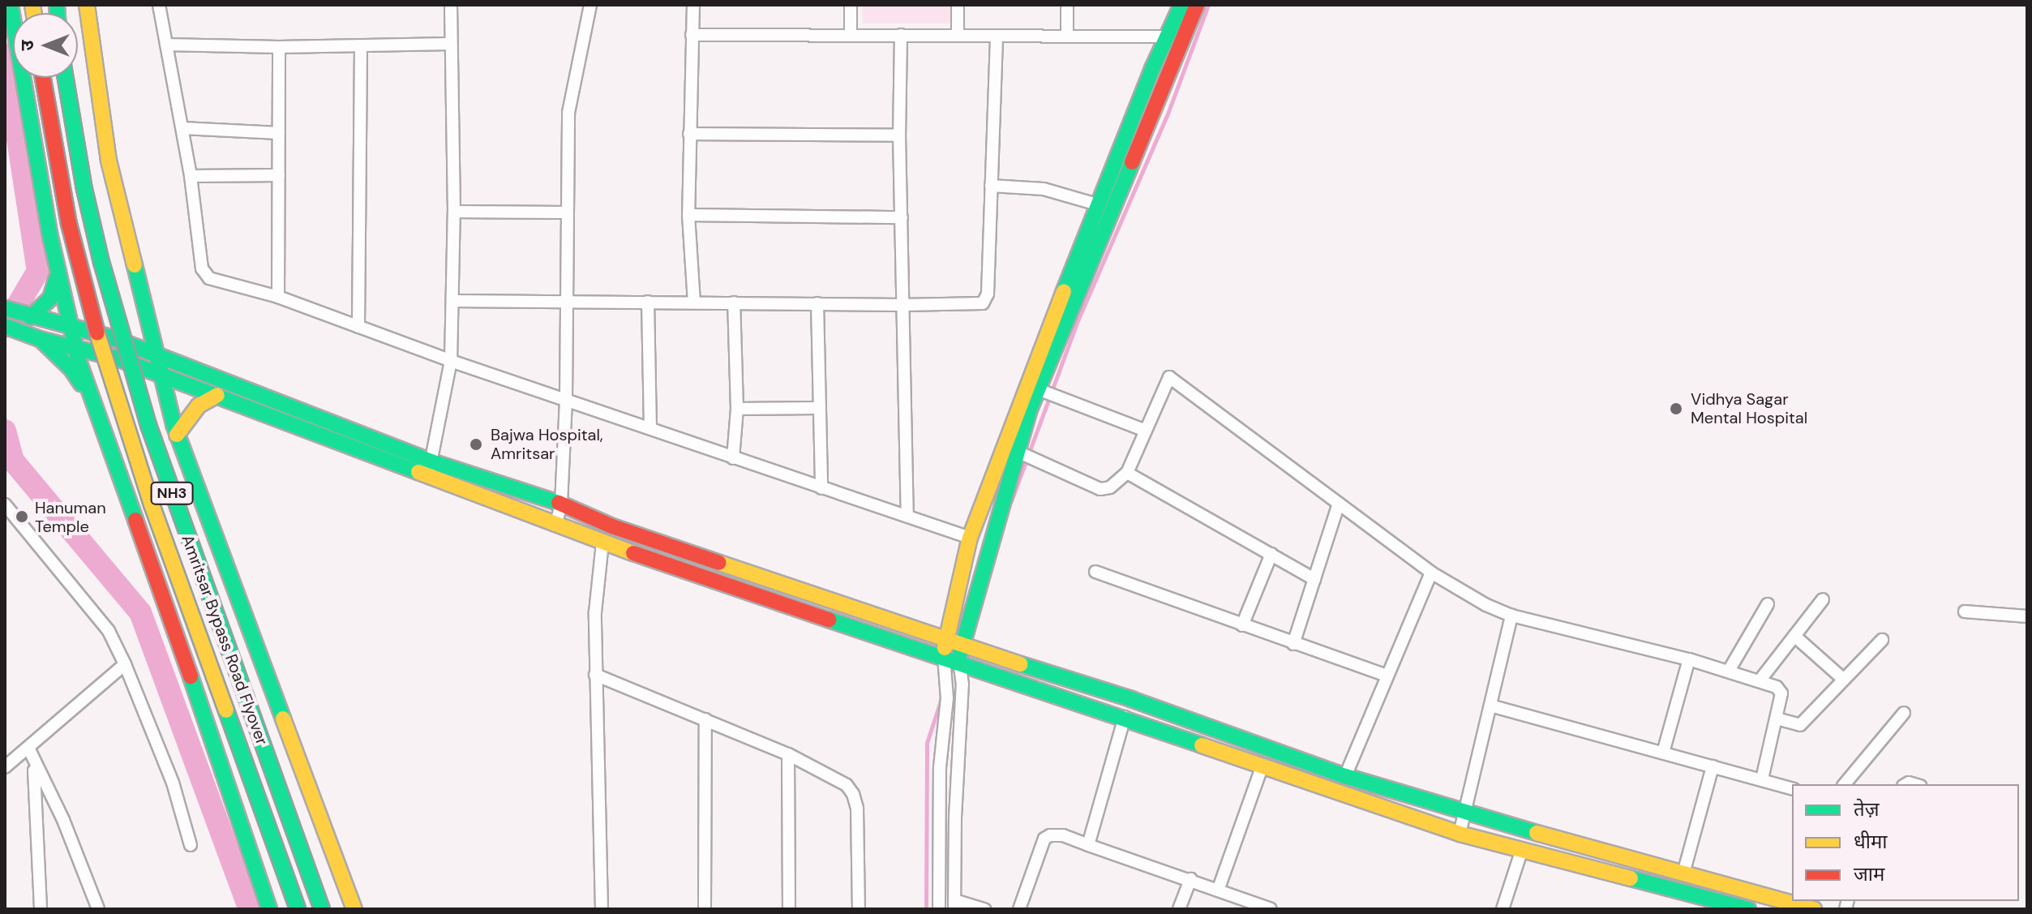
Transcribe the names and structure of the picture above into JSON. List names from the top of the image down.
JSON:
{
  "streets": {
    "main road": ["NH3", "Amritsar Bypass Road Flyover"]
  },
  "places": ["Vidhya Sagar Mental Hospital", "Bajwa Hospital, Amritsar", "Hanuman Temple"],
  "legend": ["तेज़", "धीमा", "जाम"],
  "north": "left"
}
